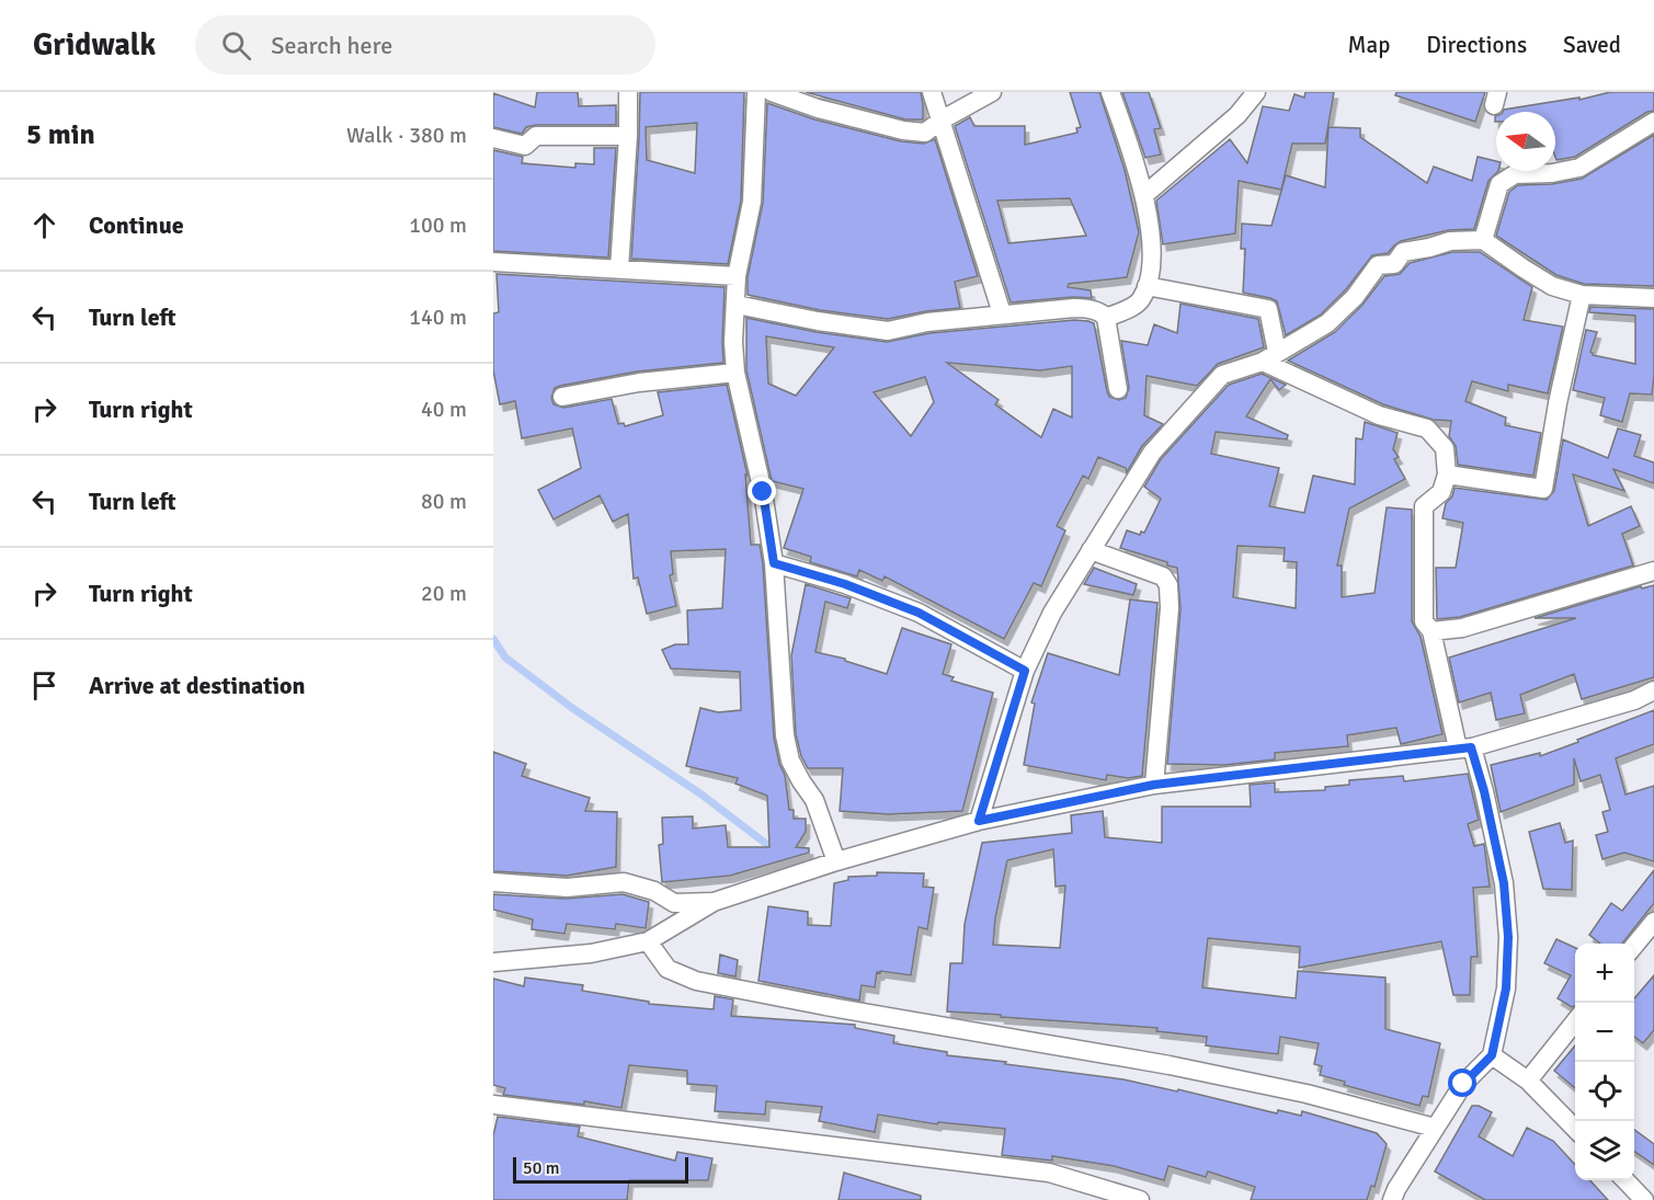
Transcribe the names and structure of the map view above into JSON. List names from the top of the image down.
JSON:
{
  "scale_bar": "50 m",
  "north": "left",
  "page": {
    "header": "Gridwalk",
    "search": "Search here",
    "nav": ["Map", "Directions", "Saved"],
    "heading": ["5 min", "Walk · 380 m"],
    "list": [
      ["Continue", "100 m"],
      ["Turn left", "140 m"],
      ["Turn right", "40 m"],
      ["Turn left", "80 m"],
      ["Turn right", "20 m"],
      "Arrive at destination"
    ],
    "map_buttons": ["+", "−"],
    "scale": "50 m"
  }
}
